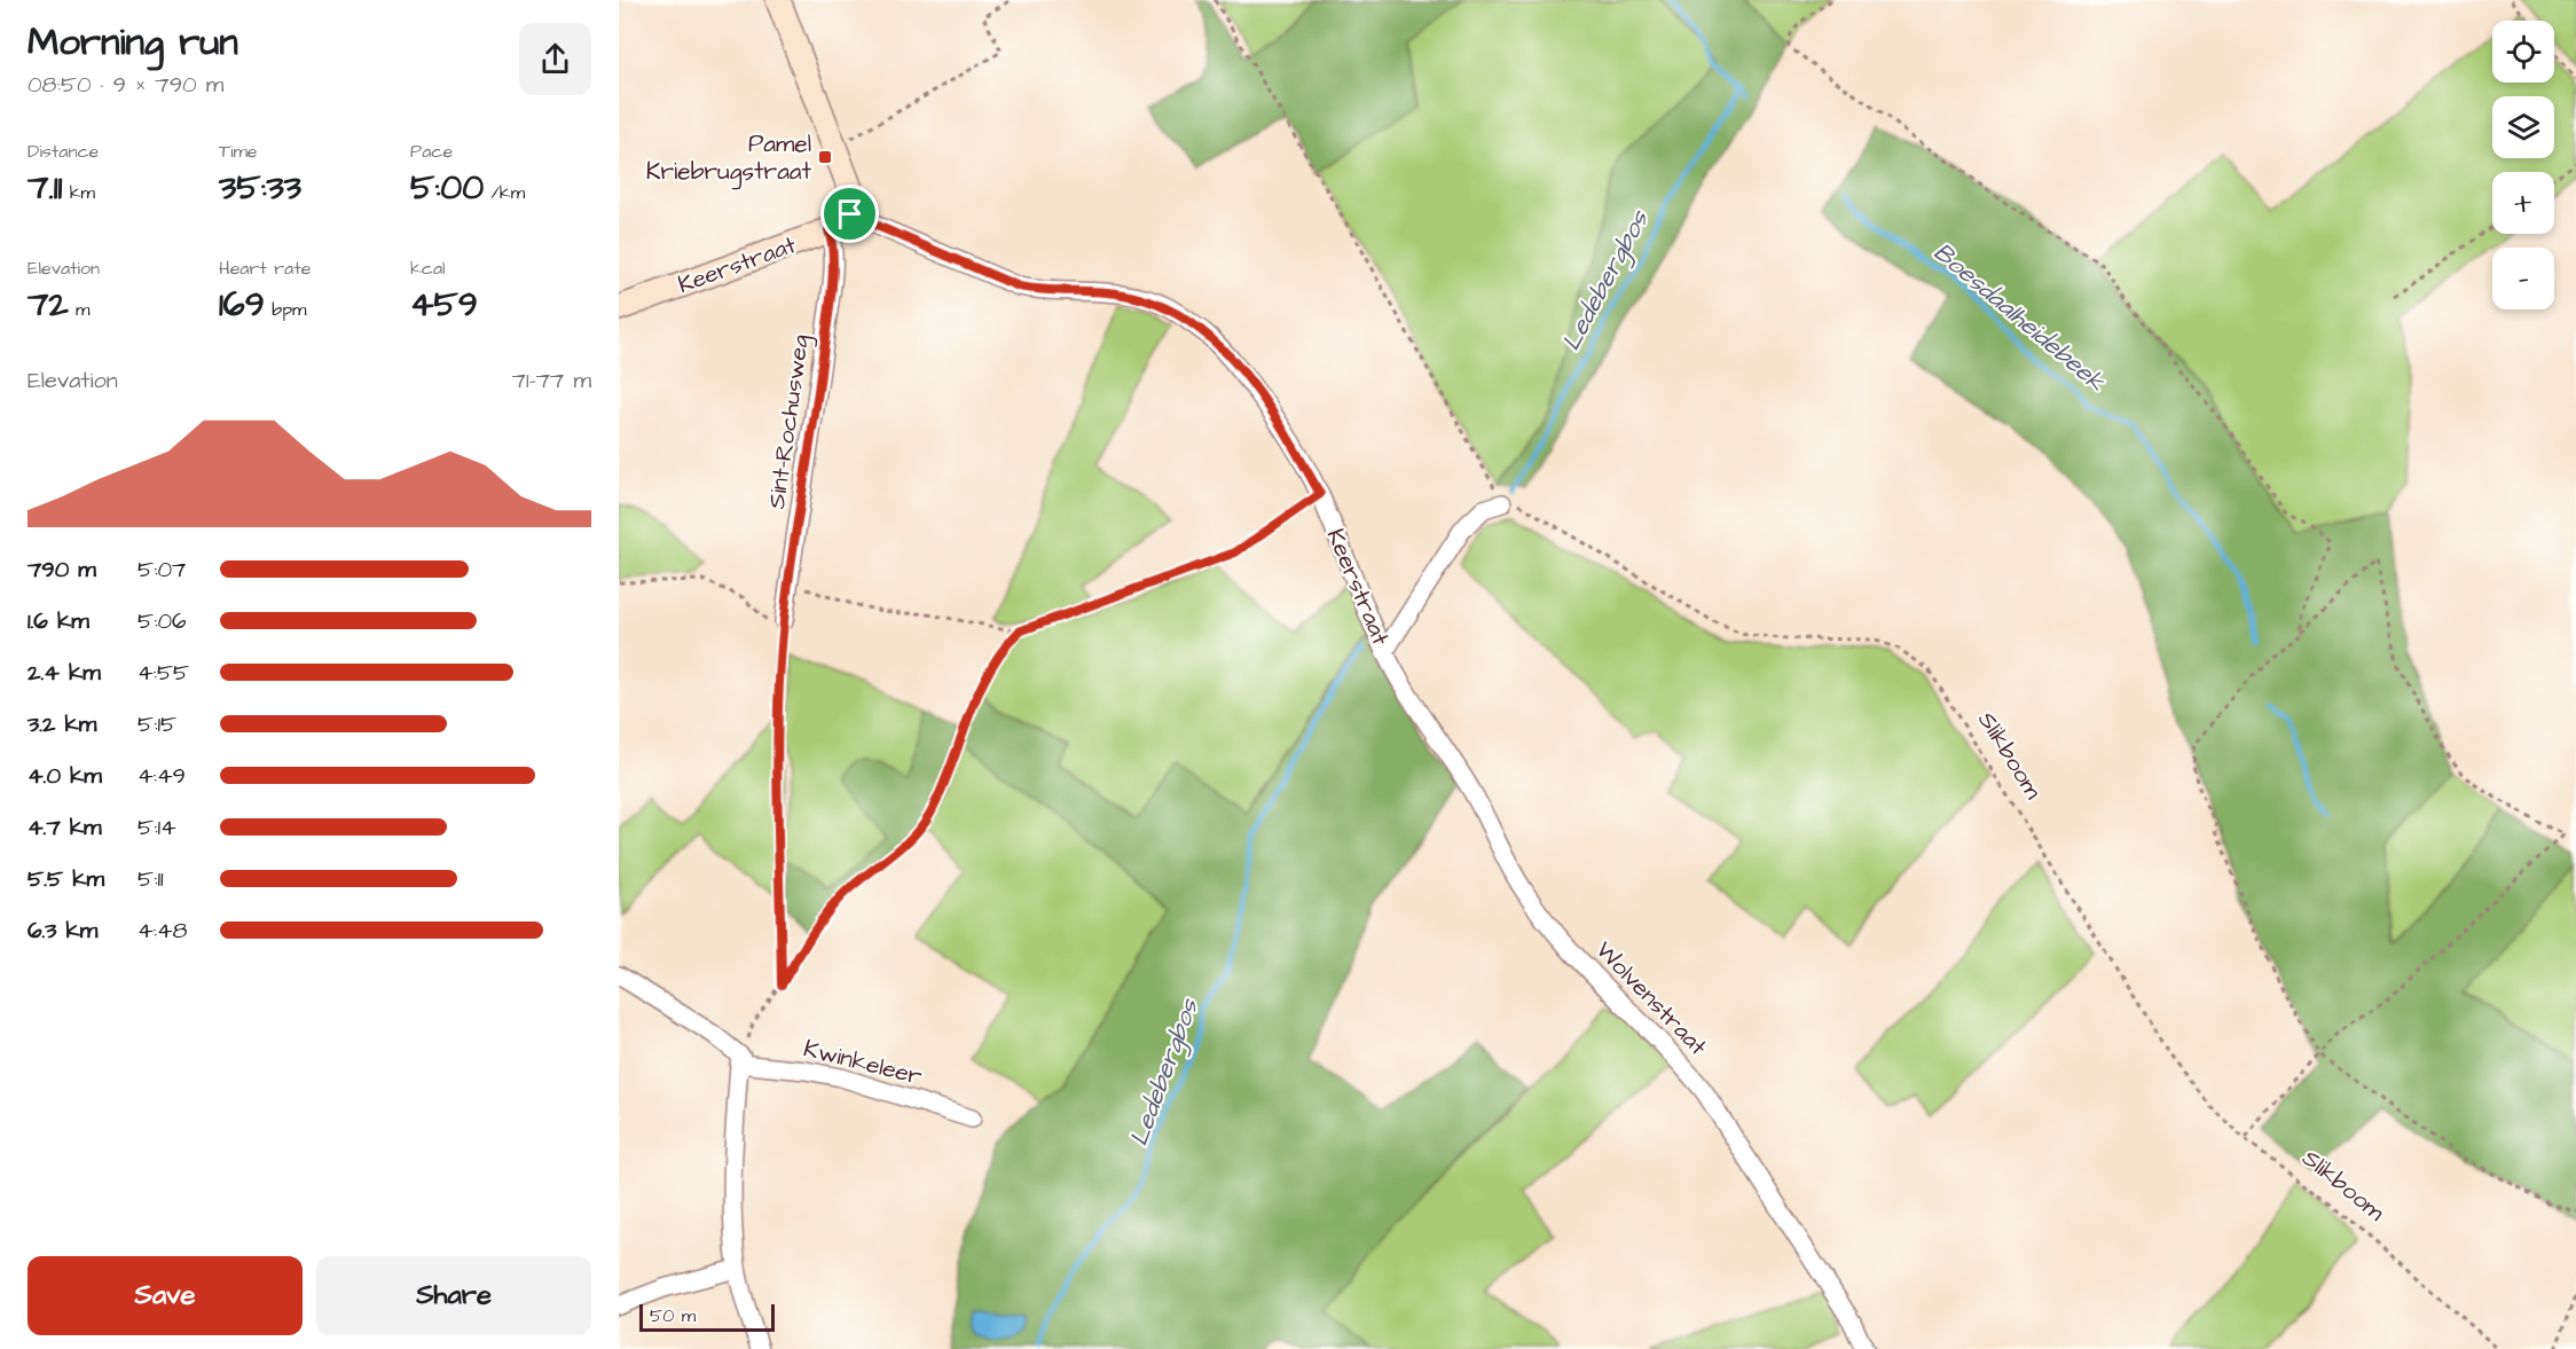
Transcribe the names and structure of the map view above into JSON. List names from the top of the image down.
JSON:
{
  "streets": {
    "main road": ["Keerstraat"],
    "street": ["Sint-Rochusweg", "Wolvenstraat", "Kwinkeleer"],
    "path": ["Slikboom"]
  },
  "crossings": [
    ["Keerstraat", "Sint-Rochusweg"],
    ["Keerstraat", "Wolvenstraat"]
  ],
  "water": ["Ledebergbos", "Boesdaalheidebeek"],
  "places": {
    "transit": ["Pamel Kriebrugstraat"]
  },
  "scale_bar": "50 m",
  "page": {
    "heading": ["Morning run", "08:50 · 9 × 790 m"],
    "map_buttons": ["+", "−"],
    "stats": [
      ["Distance", "7.11 km"],
      ["Time", "35:33"],
      ["Pace", "5:00 /km"],
      ["Elevation", "72 m"],
      ["Heart rate", "169 bpm"],
      ["kcal", "459"]
    ],
    "chart": ["Elevation", "71–77 m"],
    "list": [
      {
        "name": "790 m",
        "note": "5:07"
      },
      {
        "name": "1.6 km",
        "note": "5:06"
      },
      {
        "name": "2.4 km",
        "note": "4:55"
      },
      {
        "name": "3.2 km",
        "note": "5:15"
      },
      {
        "name": "4.0 km",
        "note": "4:49"
      },
      {
        "name": "4.7 km",
        "note": "5:14"
      },
      {
        "name": "5.5 km",
        "note": "5:11"
      },
      {
        "name": "6.3 km",
        "note": "4:48"
      }
    ],
    "buttons": ["Save", "Share"],
    "scale": "50 m"
  }
}
